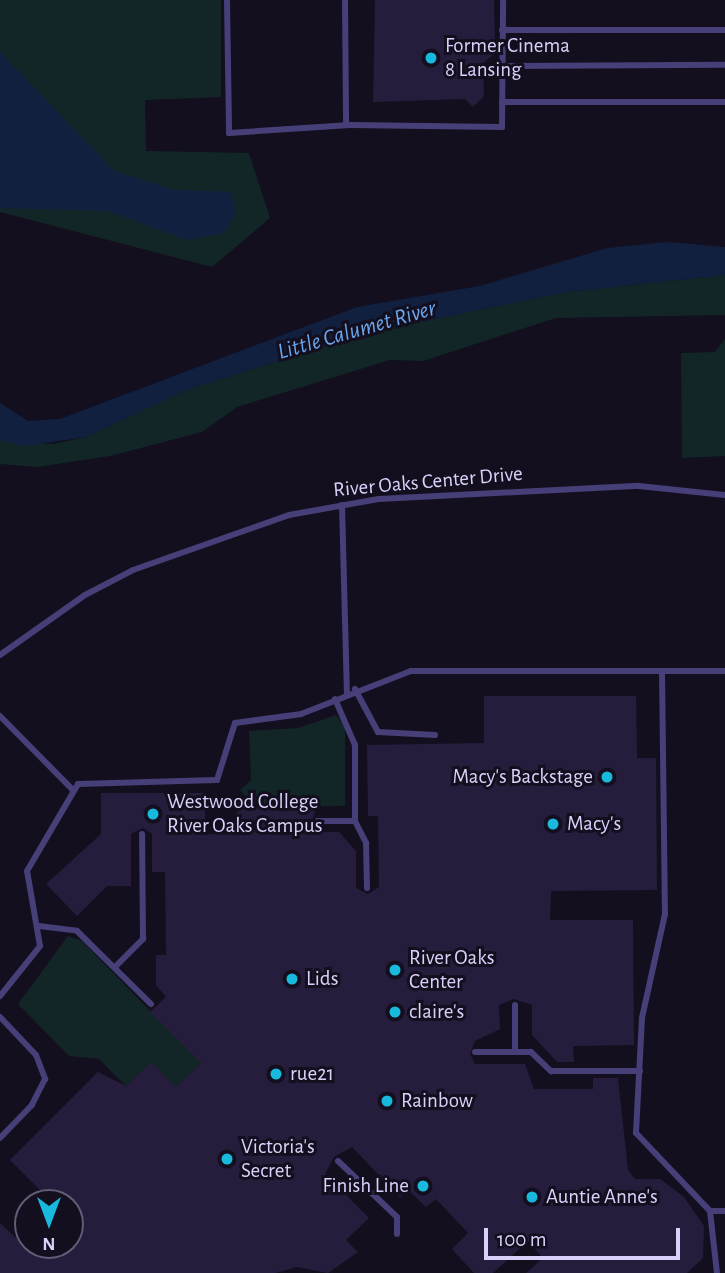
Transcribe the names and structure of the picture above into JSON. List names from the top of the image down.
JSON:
{
  "streets": {
    "lane": ["River Oaks Center Drive"]
  },
  "water": ["Little Calumet River"],
  "places": [
    "Former Cinema 8 Lansing",
    "Macy's Backstage",
    "Westwood College River Oaks Campus",
    "Macy's",
    "River Oaks Center",
    "Lids",
    "claire's",
    "rue21",
    "Rainbow",
    "Victoria's Secret",
    "Finish Line",
    "Auntie Anne's"
  ],
  "scale_bar": "100 m",
  "north": "bottom"
}
